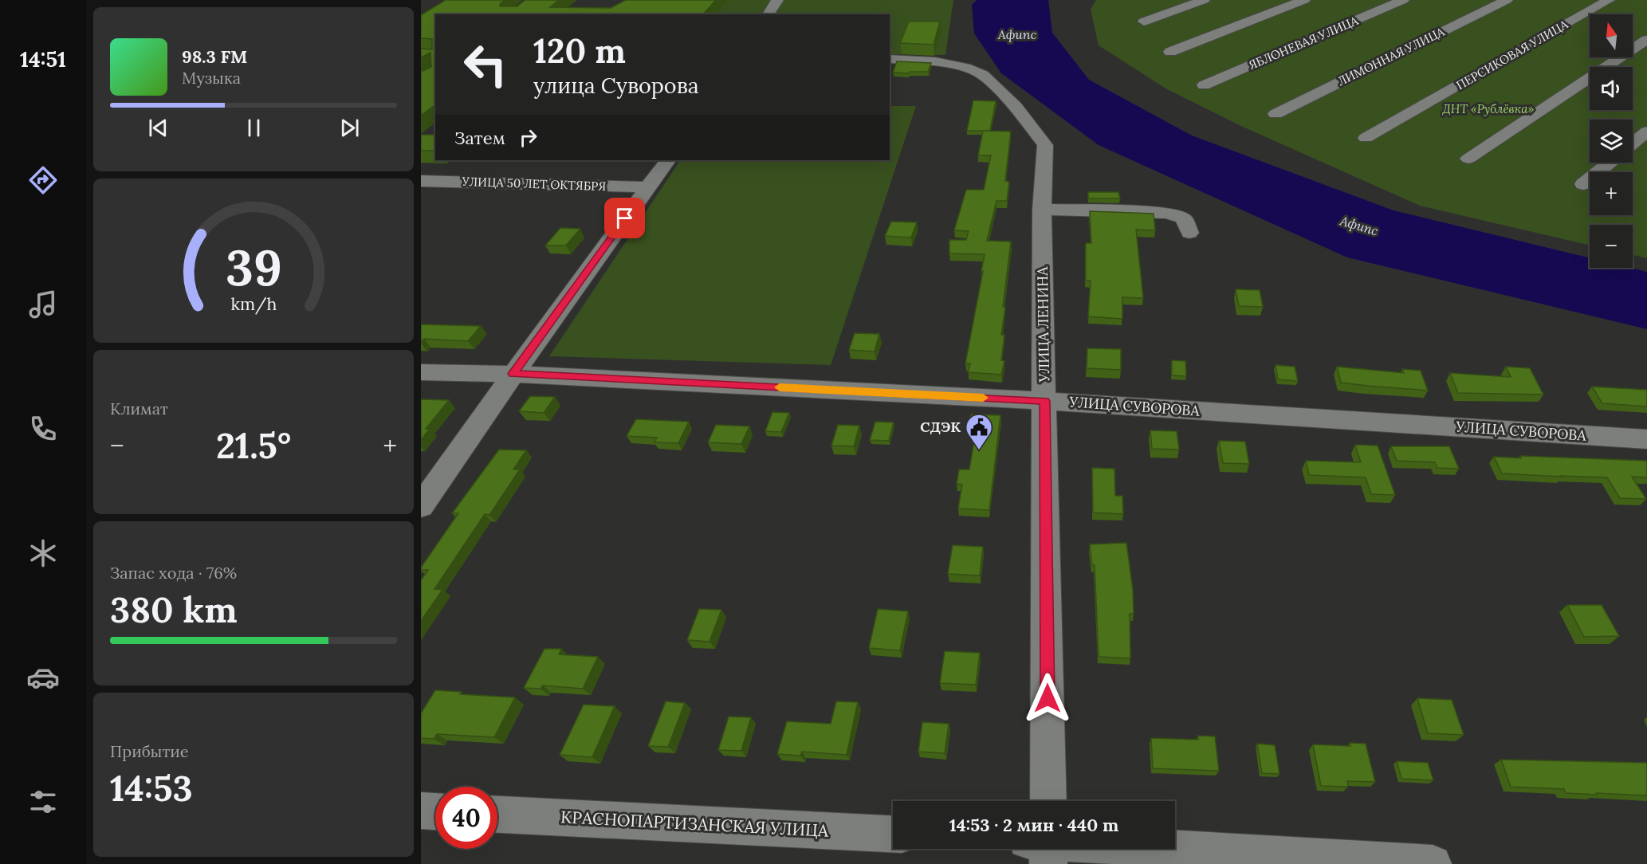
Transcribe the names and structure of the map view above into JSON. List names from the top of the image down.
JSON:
{
  "streets": {
    "street": [
      "ЯБЛОНЕВАЯ УЛИЦА",
      "ПЕРСИКОВАЯ УЛИЦА",
      "ЛИМОННАЯ УЛИЦА",
      "УЛИЦА 50 ЛЕТ ОКТЯБРЯ",
      "УЛИЦА ЛЕНИНА",
      "УЛИЦА СУВОРОВА",
      "КРАСНОПАРТИЗАНСКАЯ УЛИЦА"
    ]
  },
  "crossings": [
    ["УЛИЦА ЛЕНИНА", "УЛИЦА СУВОРОВА"]
  ],
  "water": ["Афипс"],
  "parks": ["ДНТ «Рублёвка»"],
  "places": {
    "public building": ["СДЭК"]
  },
  "north": "top",
  "page": {
    "tabs": "14:51",
    "map_buttons": ["+", "−"],
    "turn": ["120 m", "улица Суворова"],
    "song": ["98.3 FM", "Музыка"],
    "then": "Затем",
    "tile": [
      "Климат",
      ["Запас хода · 76%", "380 km"],
      ["Прибытие", "14:53"]
    ],
    "heat": ["−", "21.5°", "+"],
    "limit": "40",
    "trip": "14:53 · 2 мин · 440 m",
    "gauge": ["39", "km/h"]
  }
}
